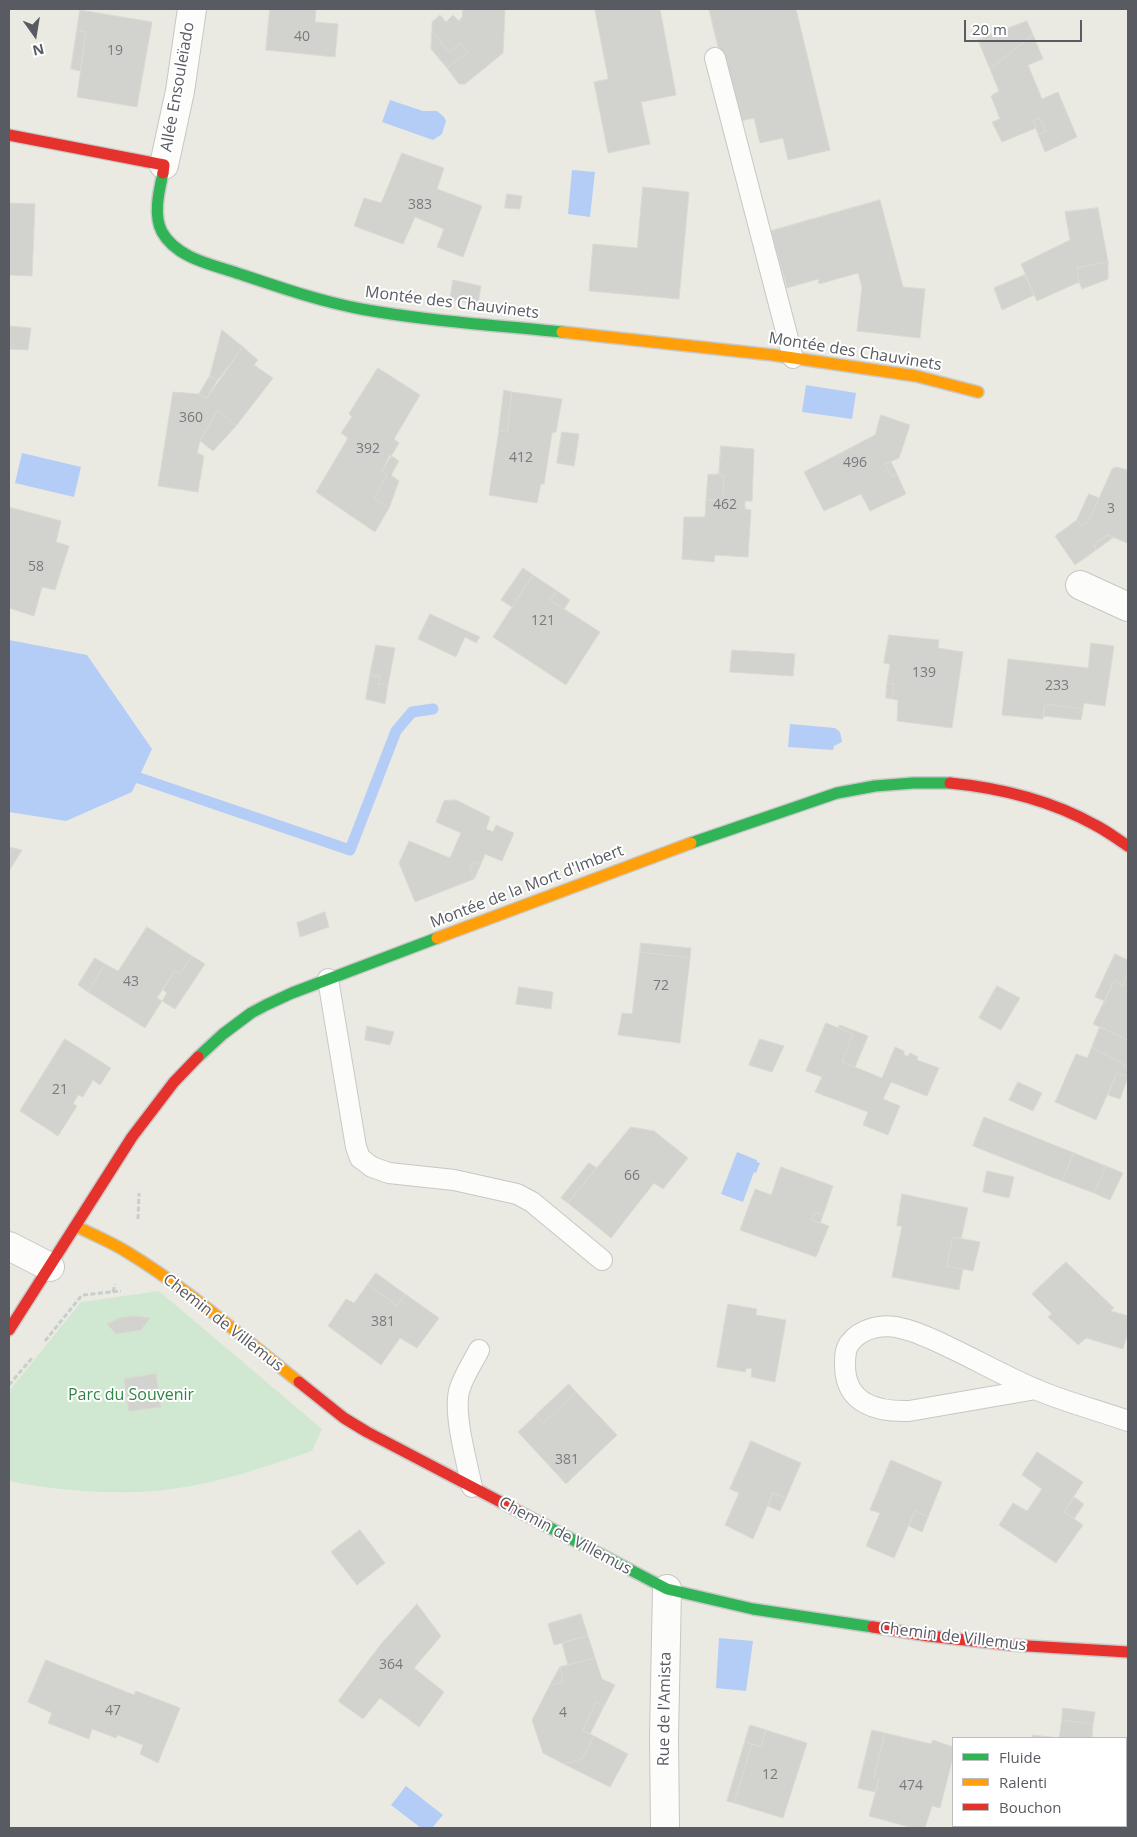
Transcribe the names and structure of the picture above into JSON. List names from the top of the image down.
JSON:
{
  "streets": {
    "street": [
      "Allée Ensouleïado",
      "Montée des Chauvinets",
      "Montée de la Mort d'Imbert",
      "Chemin de Villemus",
      "Rue de l'Amista"
    ]
  },
  "crossings": [
    ["Allée Ensouleïado", "Montée des Chauvinets"],
    ["Montée de la Mort d'Imbert", "Chemin de Villemus"],
    ["Chemin de Villemus", "Rue de l'Amista"]
  ],
  "parks": ["Parc du Souvenir"],
  "house_numbers": [
    "40",
    "19",
    "383",
    "360",
    "392",
    "412",
    "496",
    "462",
    "3",
    "58",
    "121",
    "139",
    "233",
    "43",
    "72",
    "21",
    "66",
    "381",
    "381",
    "364",
    "47",
    "4",
    "12",
    "474"
  ],
  "legend": ["Fluide", "Ralenti", "Bouchon"],
  "scale_bar": "20 m",
  "north": "bottom"
}
